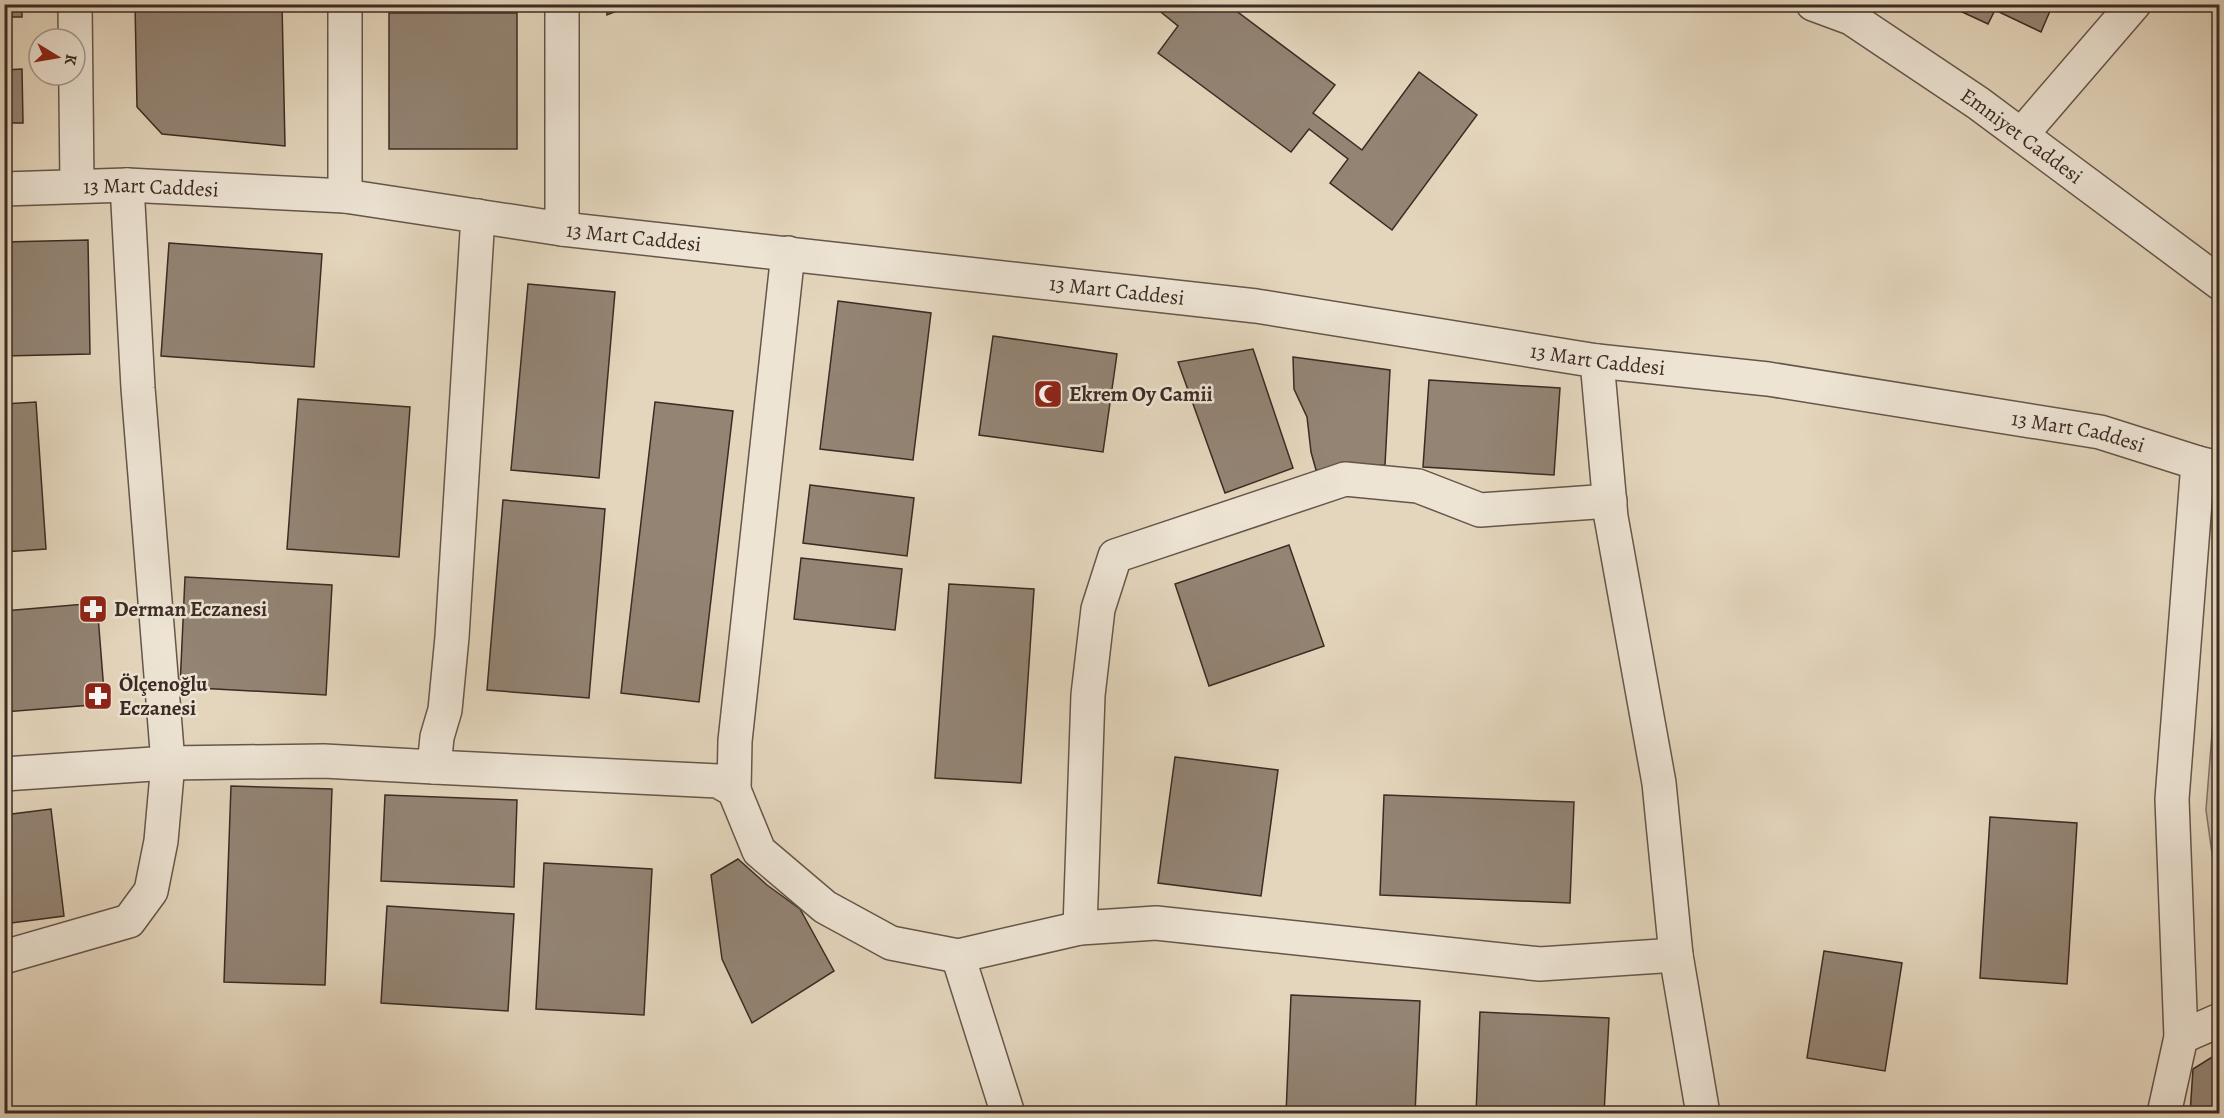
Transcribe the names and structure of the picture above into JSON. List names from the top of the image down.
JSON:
{
  "streets": {
    "street": ["Emniyet Caddesi", "13 Mart Caddesi"]
  },
  "places": {
    "mosque": ["Ekrem Oy Camii"],
    "pharmacy": ["Derman Eczanesi", "Ölçenoğlu Eczanesi"]
  },
  "north": "right"
}
